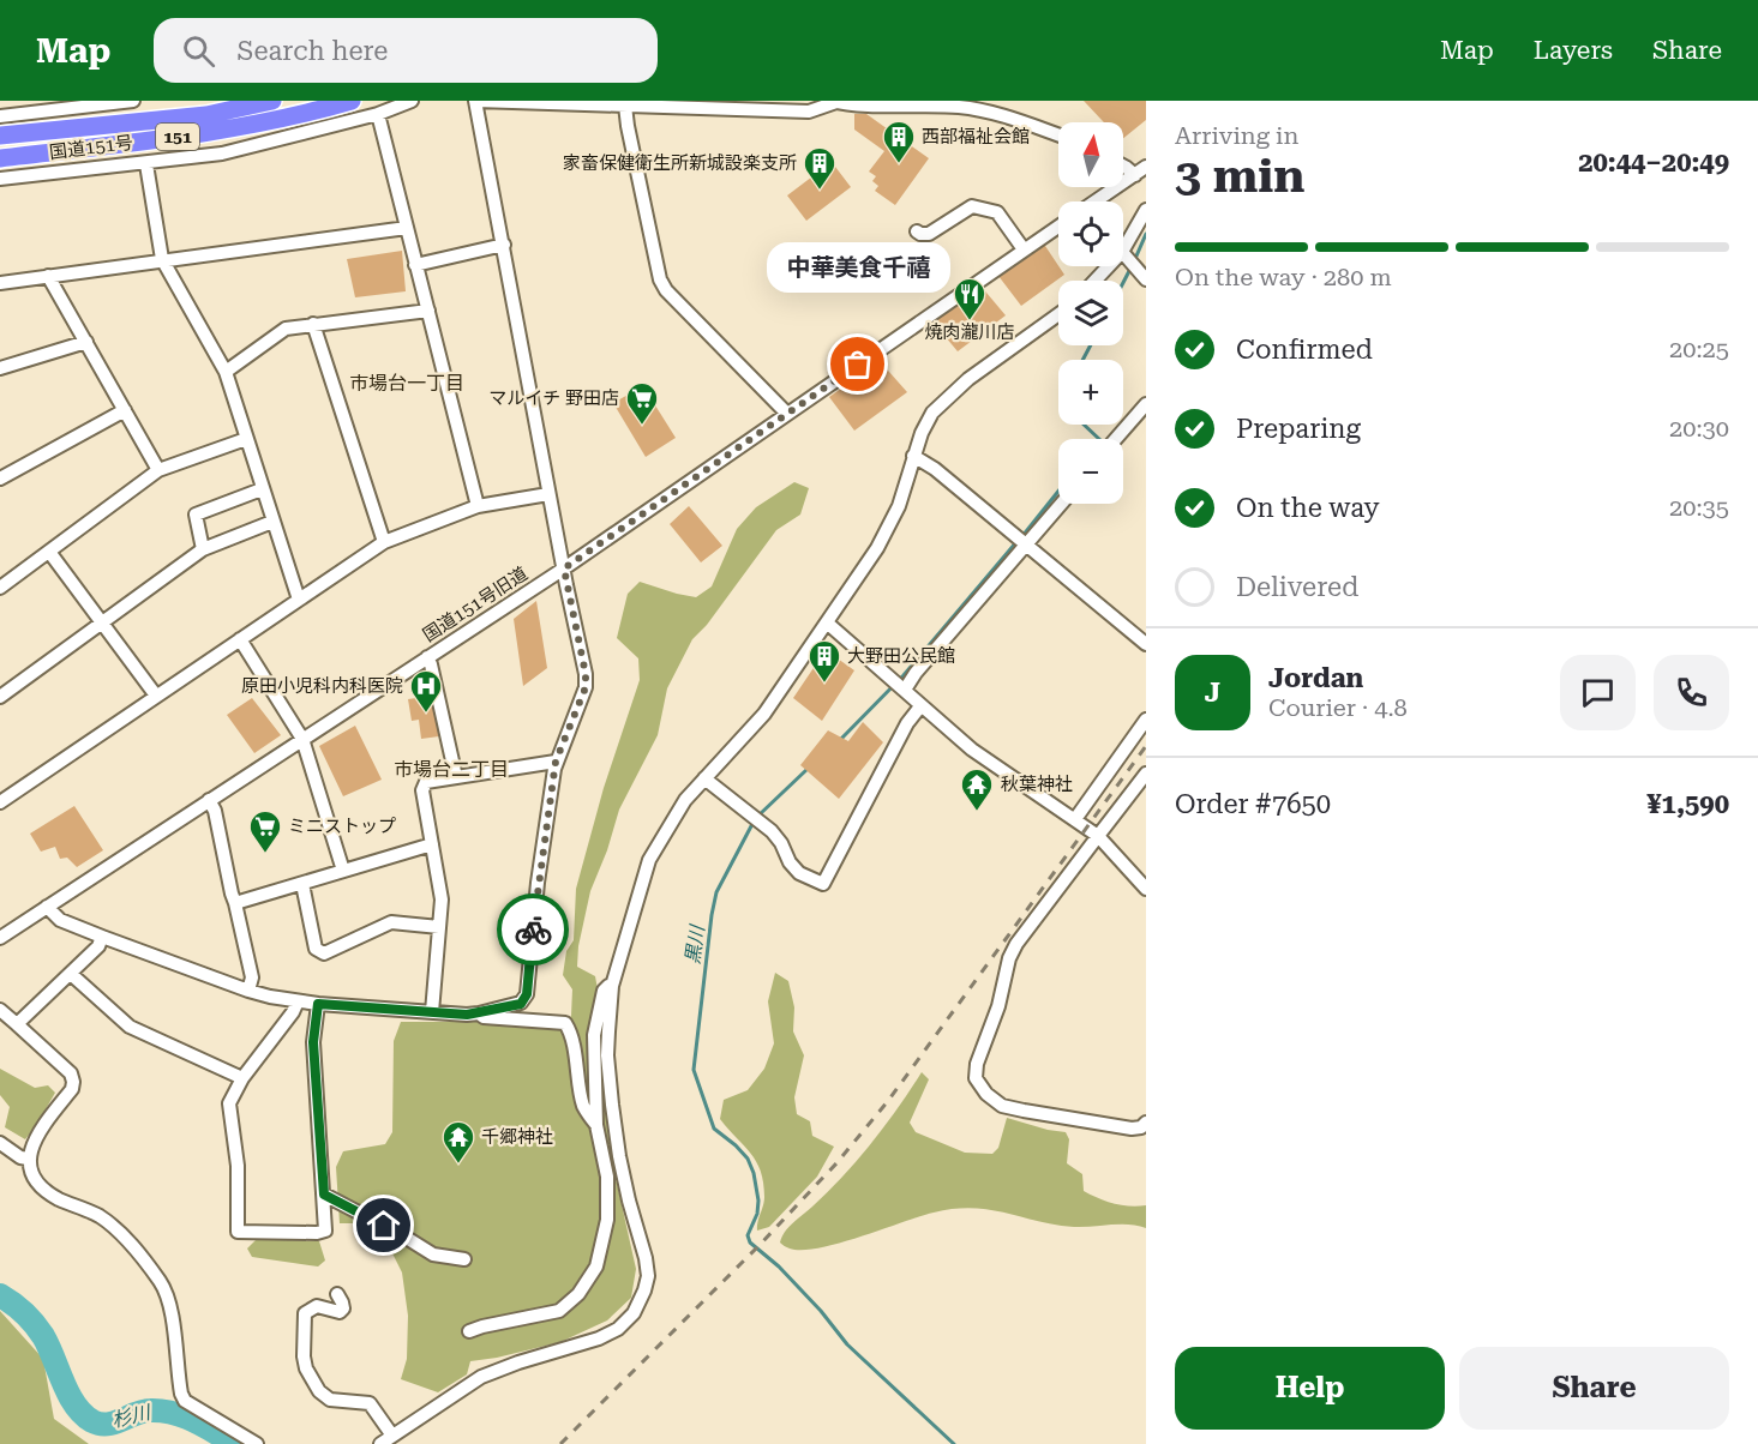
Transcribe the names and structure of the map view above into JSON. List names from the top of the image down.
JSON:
{
  "streets": {
    "highway": ["151", "国道151号"],
    "street": ["国道151号旧道"]
  },
  "districts": ["市場台一丁目", "市場台二丁目"],
  "water": ["黒川", "杉川"],
  "places": {
    "building": ["西部福祉会館", "家畜保健衛生所新城設楽支所", "大野田公民館"],
    "restaurant": ["焼肉瀧川店"],
    "other": ["中華美食千禧"],
    "supermarket": ["マルイチ 野田店", "ミニストップ"],
    "hospital": ["原田小児科内科医院"],
    "temple": ["秋葉神社", "千郷神社"]
  },
  "north": "top",
  "page": {
    "header": "Map",
    "search": "Search here",
    "nav": ["Map", "Layers", "Share"],
    "heading": ["3 min", "Arriving in", "20:44–20:49"],
    "panel": [
      "Jordan",
      "Courier · 4.8",
      "Order #7650",
      "¥1,590"
    ],
    "map_buttons": ["+", "−"],
    "bar": "On the way · 280 m",
    "bubble": "中華美食千禧",
    "list": [
      ["Confirmed", "20:25"],
      ["Preparing", "20:30"],
      ["On the way", "20:35"],
      "Delivered"
    ],
    "round": "J",
    "buttons": ["Help", "Share"]
  }
}
